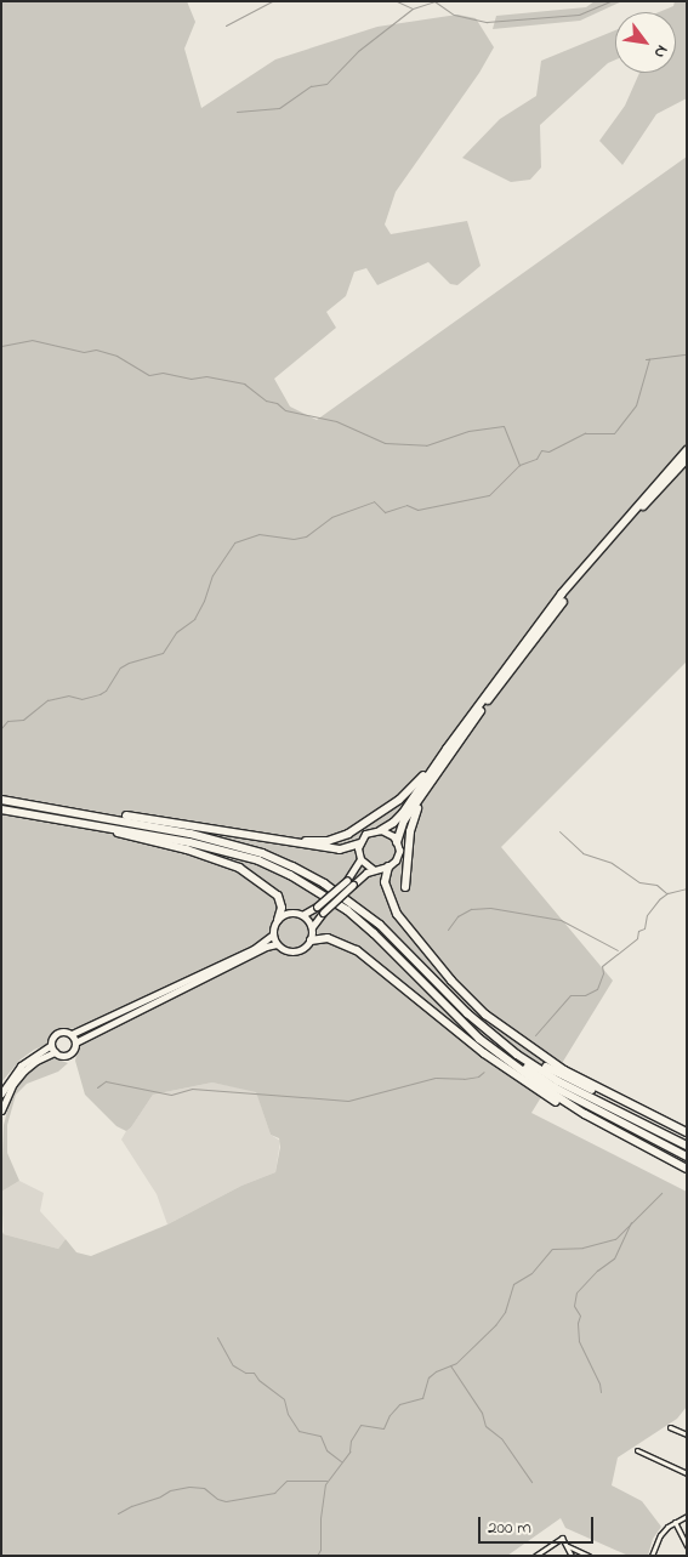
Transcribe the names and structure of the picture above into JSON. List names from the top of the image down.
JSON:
{
  "scale_bar": "200 m",
  "north": "bottom right"
}
